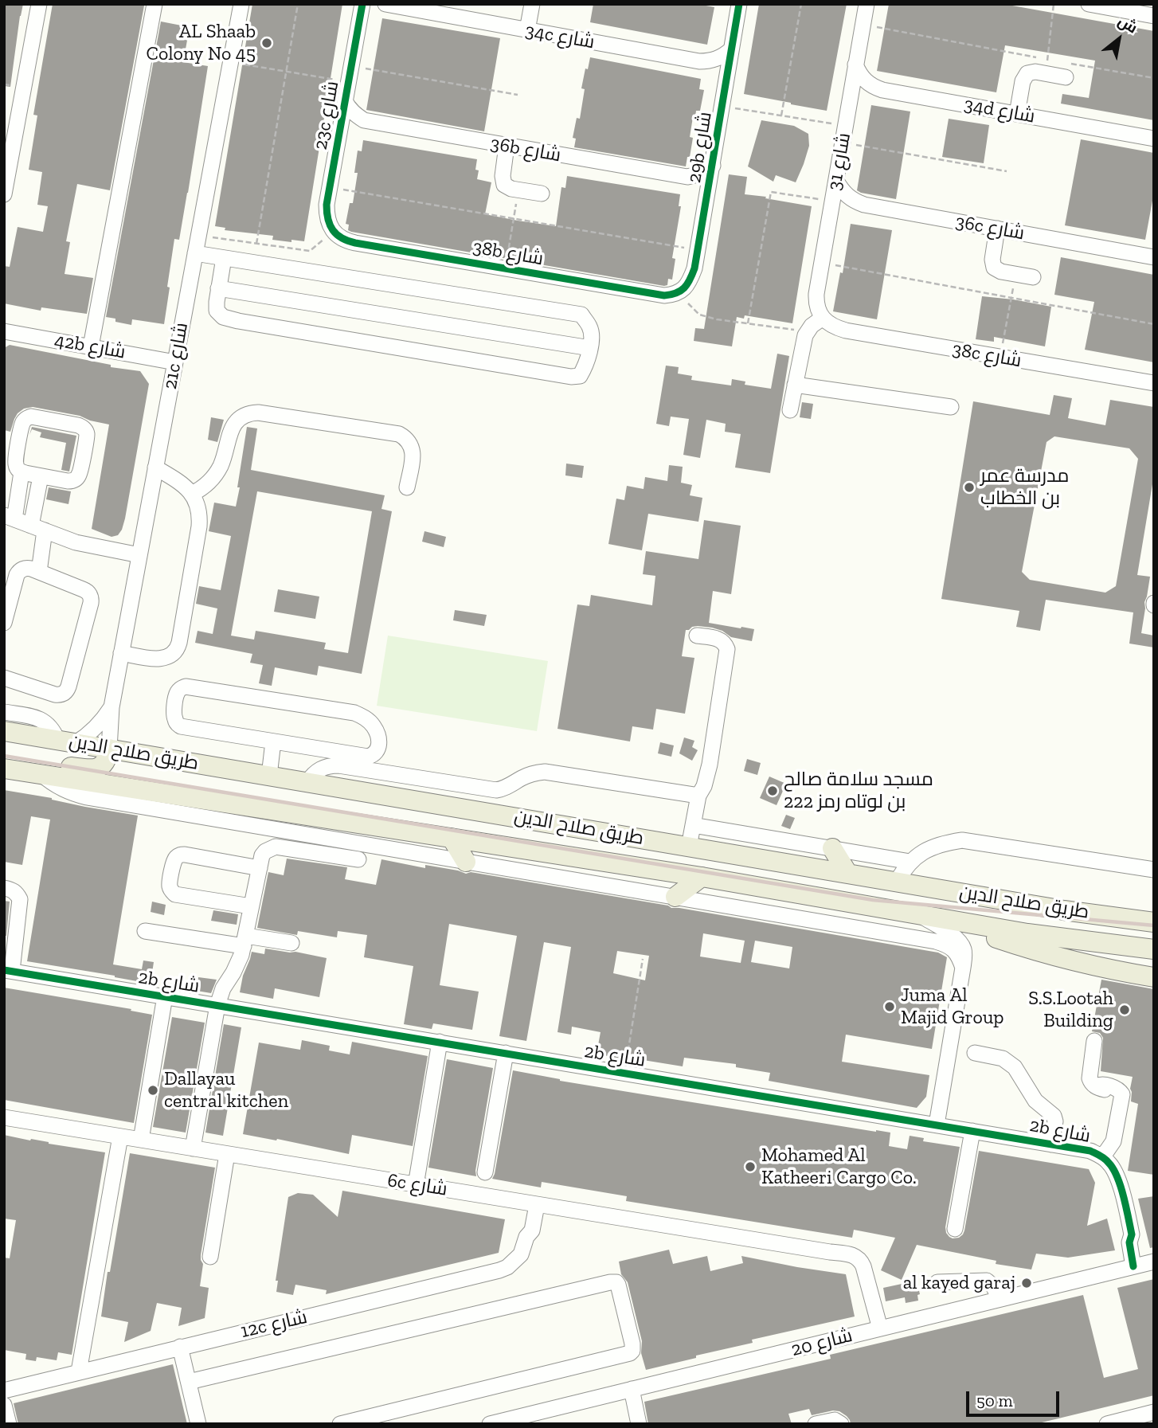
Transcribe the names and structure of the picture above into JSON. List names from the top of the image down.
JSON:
{
  "streets": {
    "main road": ["طريق صلاح الدين"],
    "street": [
      "34c شارع",
      "34d شارع",
      "23c شارع",
      "29b شارع",
      "36b شارع",
      "شارع 31",
      "36c شارع",
      "38b شارع",
      "42b شارع",
      "38c شارع",
      "21c شارع",
      "2b شارع",
      "6c شارع",
      "12c شارع",
      "شارع 20"
    ]
  },
  "crossings": [
    ["34c شارع", "29b شارع"],
    ["34d شارع", "شارع 31"],
    ["23c شارع", "36b شارع"],
    ["23c شارع", "38b شارع"],
    ["29b شارع", "36b شارع"],
    ["29b شارع", "38b شارع"],
    ["شارع 31", "36c شارع"],
    ["شارع 31", "38c شارع"],
    ["42b شارع", "21c شارع"],
    ["21c شارع", "طريق صلاح الدين"],
    ["2b شارع", "شارع 20"],
    ["6c شارع", "12c شارع"],
    ["6c شارع", "شارع 20"]
  ],
  "places": [
    "AL Shaab Colony No 45",
    "مدرسة عمر بن الخطاب",
    "مسجد سلامة صالح بن لوتاه رمز 222",
    "Juma Al Majid Group",
    "S.S.Lootah Building",
    "Dallayau central kitchen",
    "Mohamed Al Katheeri Cargo Co.",
    "al kayed garaj"
  ],
  "scale_bar": "50 m",
  "north": "top right"
}
